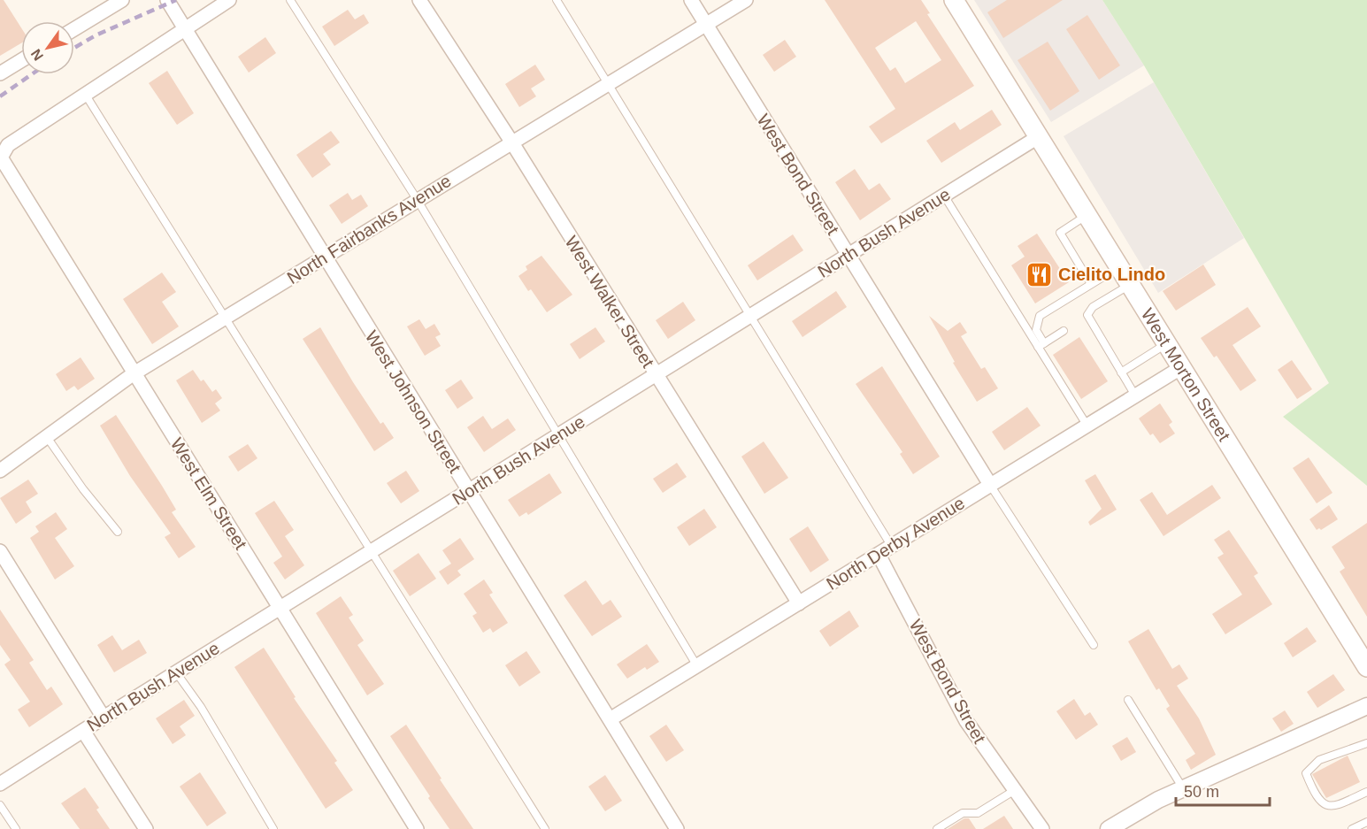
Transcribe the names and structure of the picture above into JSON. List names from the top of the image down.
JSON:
{
  "streets": {
    "main road": ["West Morton Street"],
    "street": [
      "West Bond Street",
      "North Fairbanks Avenue",
      "North Bush Avenue",
      "West Walker Street",
      "West Johnson Street",
      "West Elm Street",
      "North Derby Avenue"
    ]
  },
  "crossings": [
    ["West Bond Street", "North Fairbanks Avenue"],
    ["West Bond Street", "North Bush Avenue"],
    ["West Bond Street", "North Derby Avenue"],
    ["North Fairbanks Avenue", "West Walker Street"],
    ["North Fairbanks Avenue", "West Johnson Street"],
    ["North Fairbanks Avenue", "West Elm Street"],
    ["North Bush Avenue", "West Walker Street"],
    ["North Bush Avenue", "West Morton Street"],
    ["North Bush Avenue", "West Johnson Street"],
    ["North Bush Avenue", "West Elm Street"],
    ["West Walker Street", "North Derby Avenue"],
    ["West Morton Street", "North Derby Avenue"],
    ["West Johnson Street", "North Derby Avenue"]
  ],
  "places": {
    "restaurant": ["Cielito Lindo"]
  },
  "scale_bar": "50 m",
  "north": "bottom left"
}
